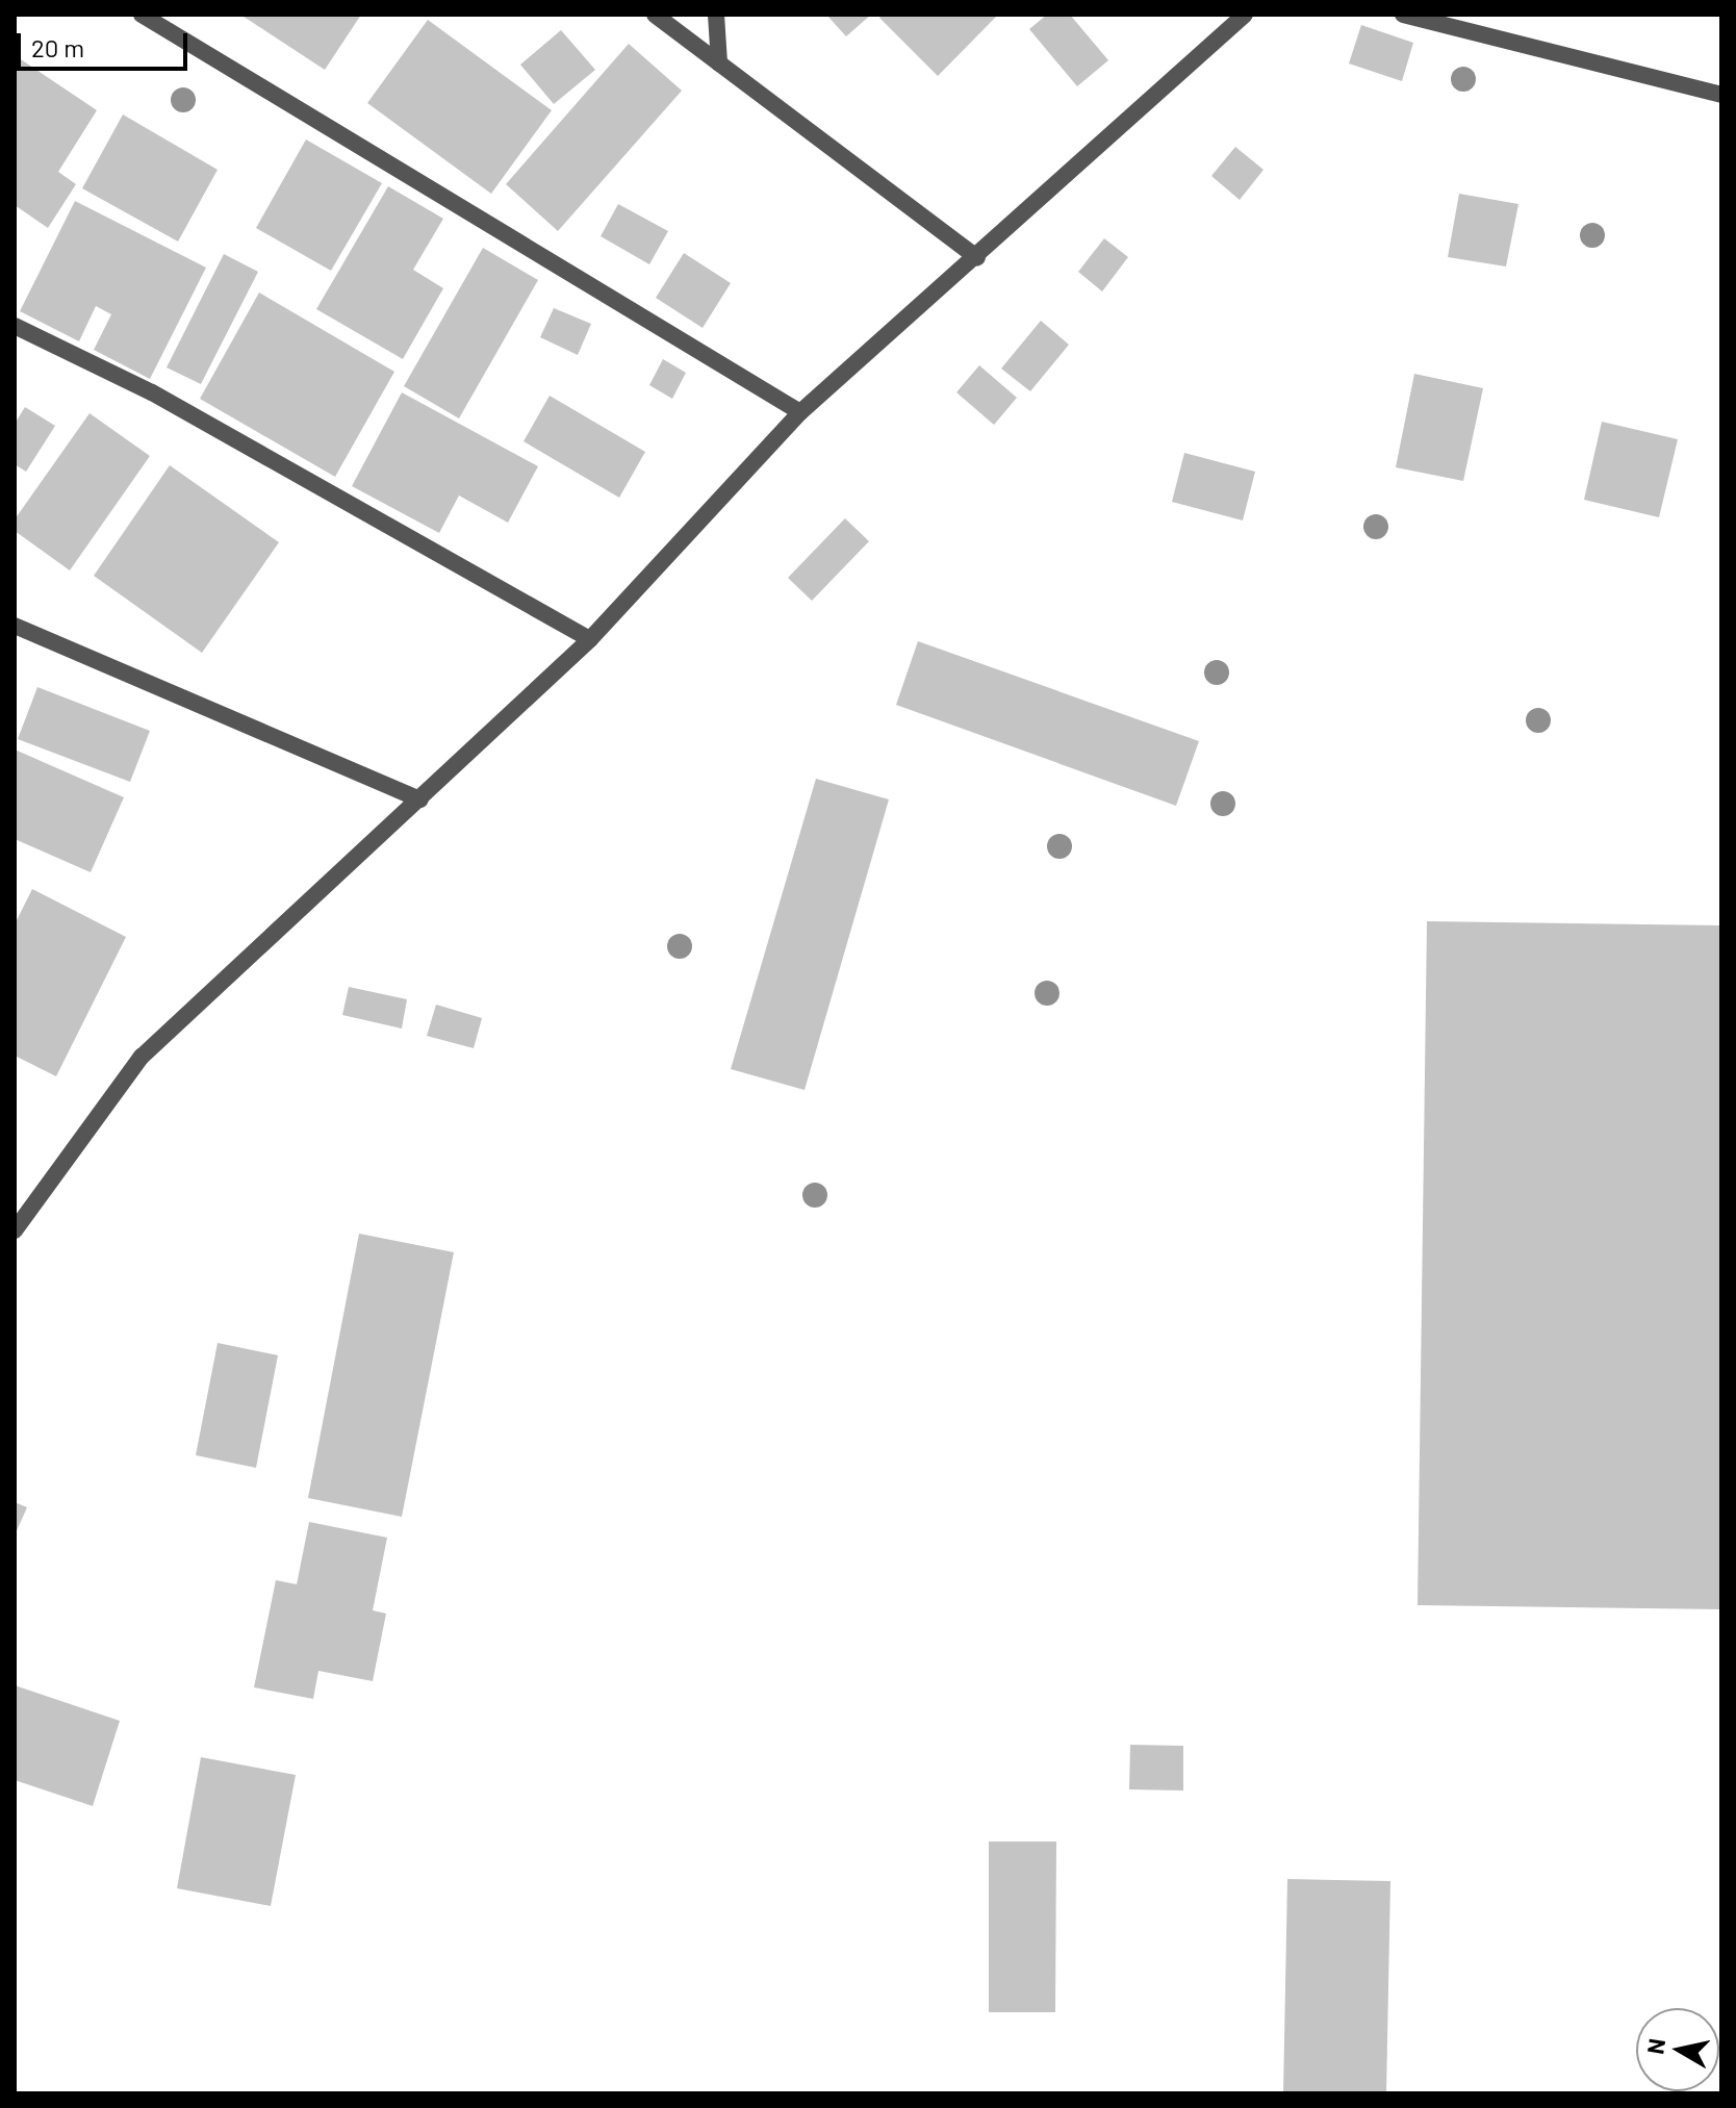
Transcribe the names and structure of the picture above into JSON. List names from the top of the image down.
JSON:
{
  "scale_bar": "20 m",
  "north": "left"
}
